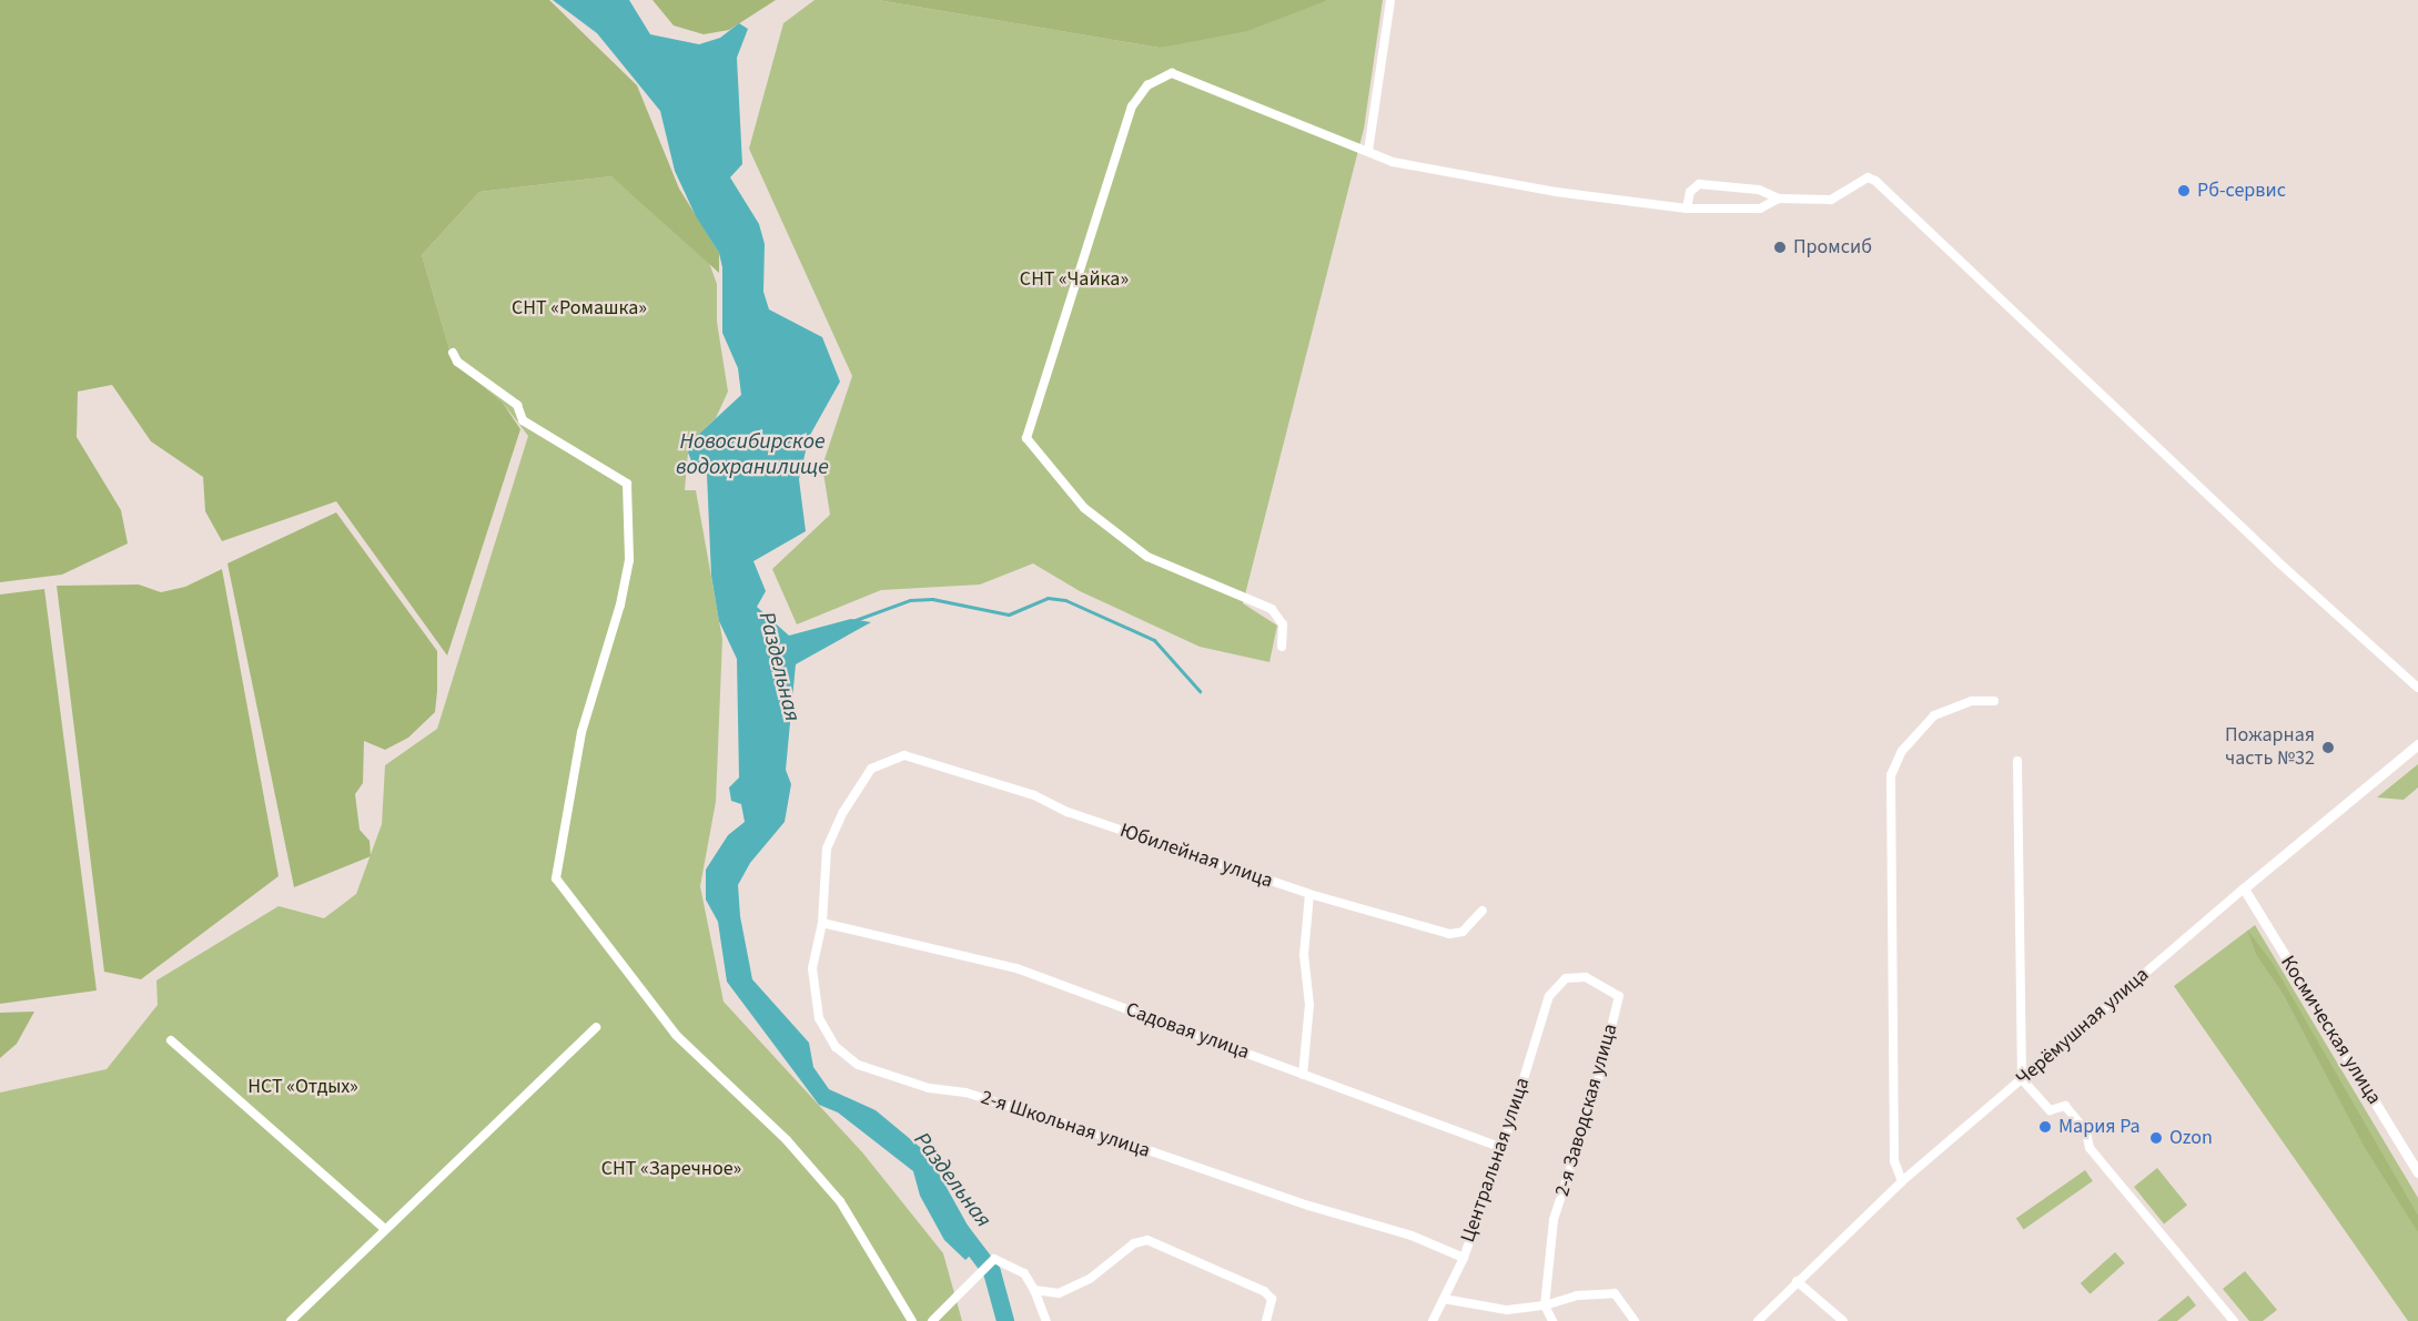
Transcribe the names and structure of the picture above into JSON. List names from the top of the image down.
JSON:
{
  "streets": {
    "street": [
      "Юбилейная улица",
      "Черёмушная улица",
      "Космическая улица",
      "Садовая улица",
      "2-я Заводская улица",
      "2-я Школьная улица",
      "Центральная улица"
    ]
  },
  "crossings": [
    ["Юбилейная улица", "2-я Школьная улица"],
    ["Черёмушная улица", "Космическая улица"],
    ["Садовая улица", "2-я Школьная улица"],
    ["Садовая улица", "Центральная улица"],
    ["2-я Заводская улица", "Центральная улица"],
    ["2-я Школьная улица", "Центральная улица"]
  ],
  "water": ["Новосибирское водохранилище", "Раздельная"],
  "parks": [
    "СНТ «Чайка»",
    "СНТ «Ромашка»",
    "НСТ «Отдых»",
    "СНТ «Заречное»"
  ],
  "places": [
    "Рб-сервис",
    "Промсиб",
    "Пожарная часть №32",
    "Мария Ра",
    "Ozon"
  ]
}
